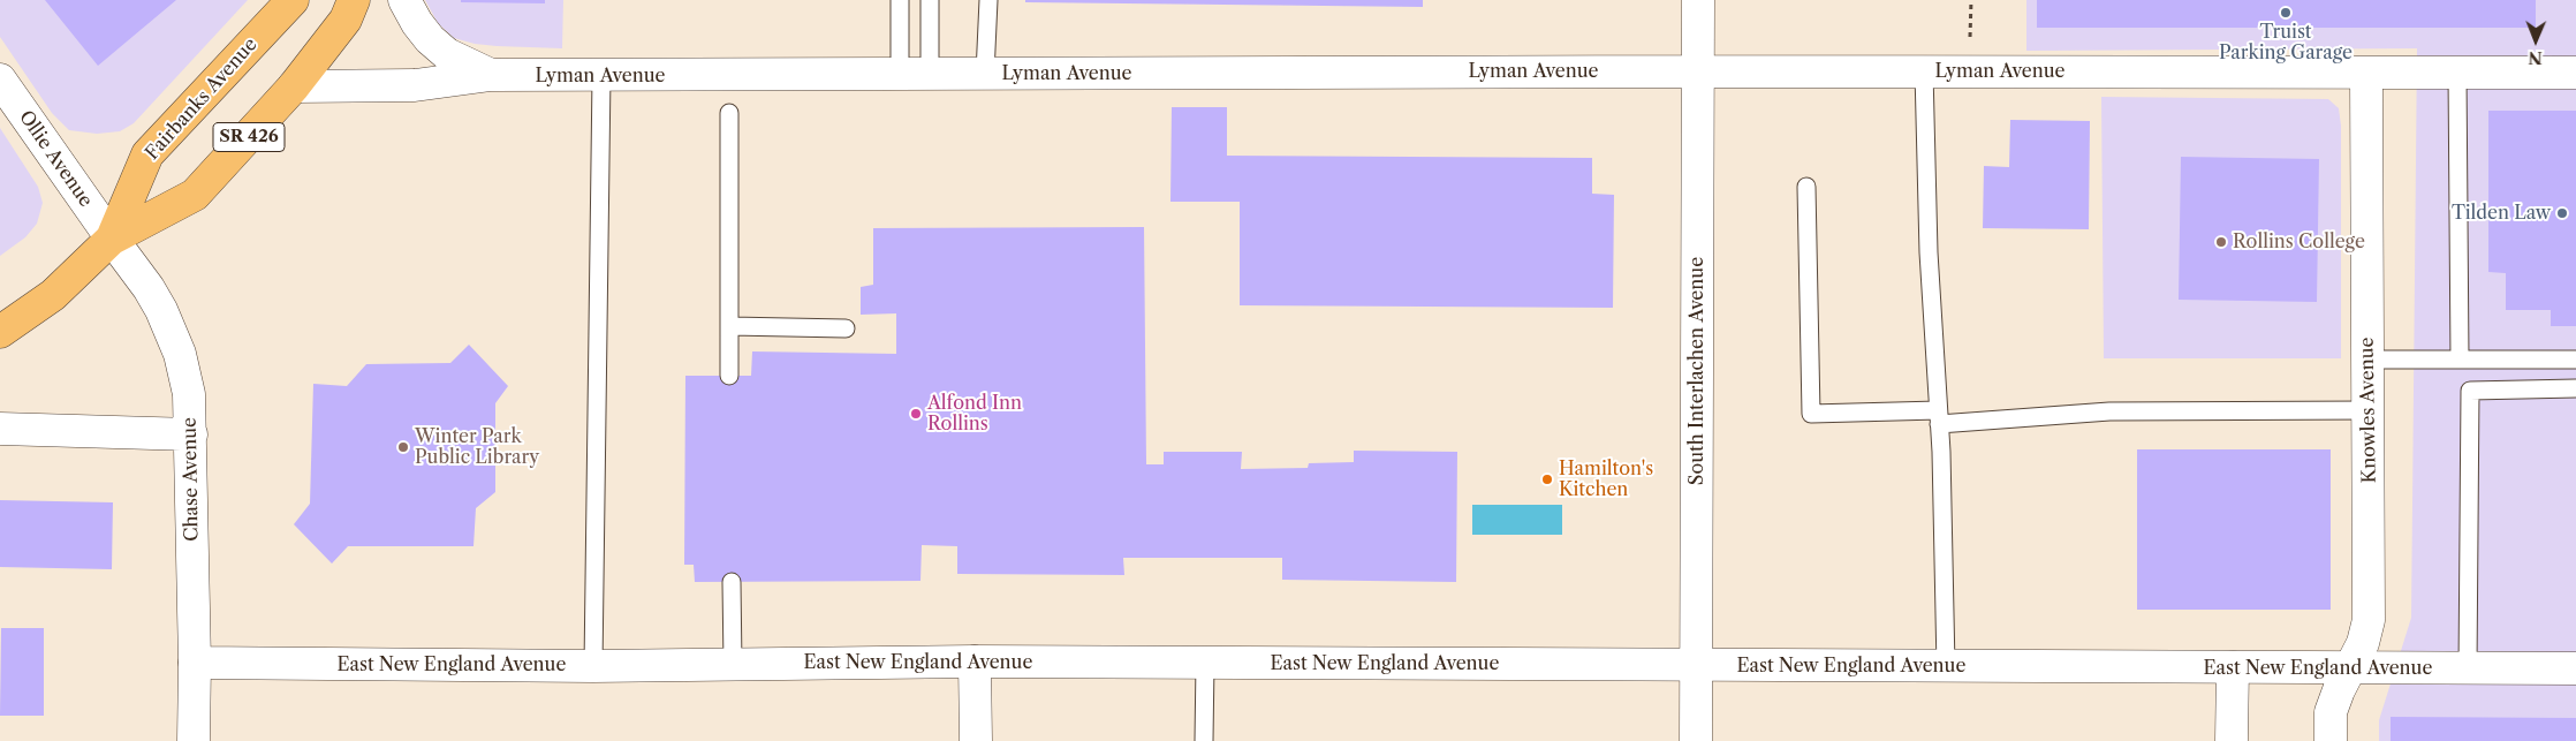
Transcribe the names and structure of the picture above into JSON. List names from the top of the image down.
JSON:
{
  "streets": {
    "main road": ["Fairbanks Avenue", "SR 426"],
    "street": [
      "Lyman Avenue",
      "Ollie Avenue",
      "South Interlachen Avenue",
      "Knowles Avenue",
      "Chase Avenue",
      "East New England Avenue"
    ]
  },
  "crossings": [
    ["Lyman Avenue", "Fairbanks Avenue"],
    ["Lyman Avenue", "South Interlachen Avenue"],
    ["Lyman Avenue", "Knowles Avenue"],
    ["Fairbanks Avenue", "Ollie Avenue"],
    ["Fairbanks Avenue", "Chase Avenue"],
    ["Ollie Avenue", "Chase Avenue"],
    ["South Interlachen Avenue", "East New England Avenue"],
    ["Knowles Avenue", "East New England Avenue"],
    ["Chase Avenue", "East New England Avenue"]
  ],
  "places": [
    "Truist Parking Garage",
    "Tilden Law",
    "Rollins College",
    "Alfond Inn Rollins",
    "Winter Park Public Library",
    "Hamilton's Kitchen"
  ],
  "north": "bottom"
}
